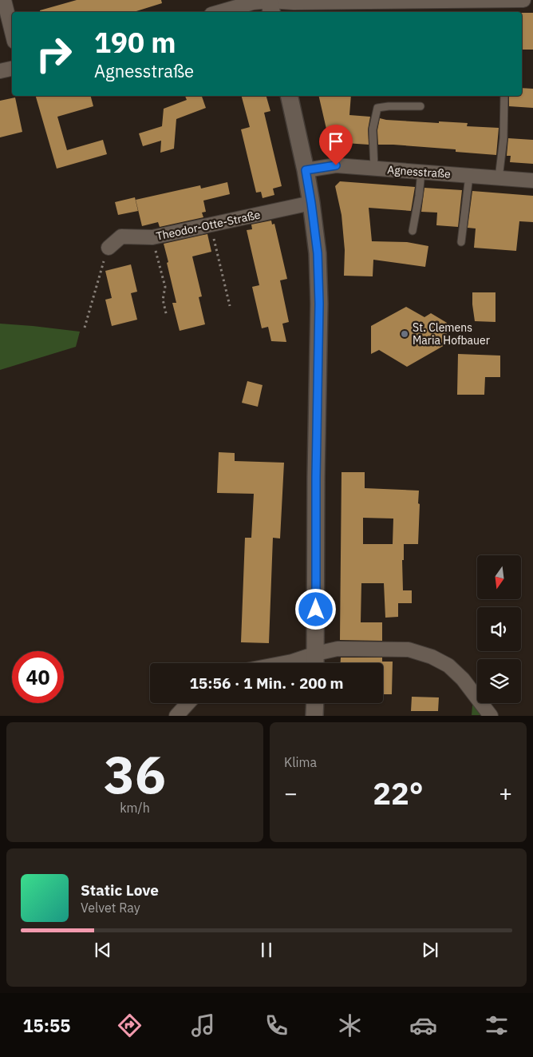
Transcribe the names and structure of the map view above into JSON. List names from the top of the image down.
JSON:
{
  "streets": {
    "street": ["Agnesstraße", "Theodor-Otte-Straße"]
  },
  "places": ["St. Clemens Maria Hofbauer"],
  "north": "bottom",
  "page": {
    "turn": ["190 m", "Agnesstraße"],
    "limit": "40",
    "trip": "15:56 · 1 Min. · 200 m",
    "tile": [
      ["36", "km/h"],
      "Klima"
    ],
    "heat": ["−", "22°", "+"],
    "song": ["Static Love", "Velvet Ray"],
    "tabs": "15:55"
  }
}
